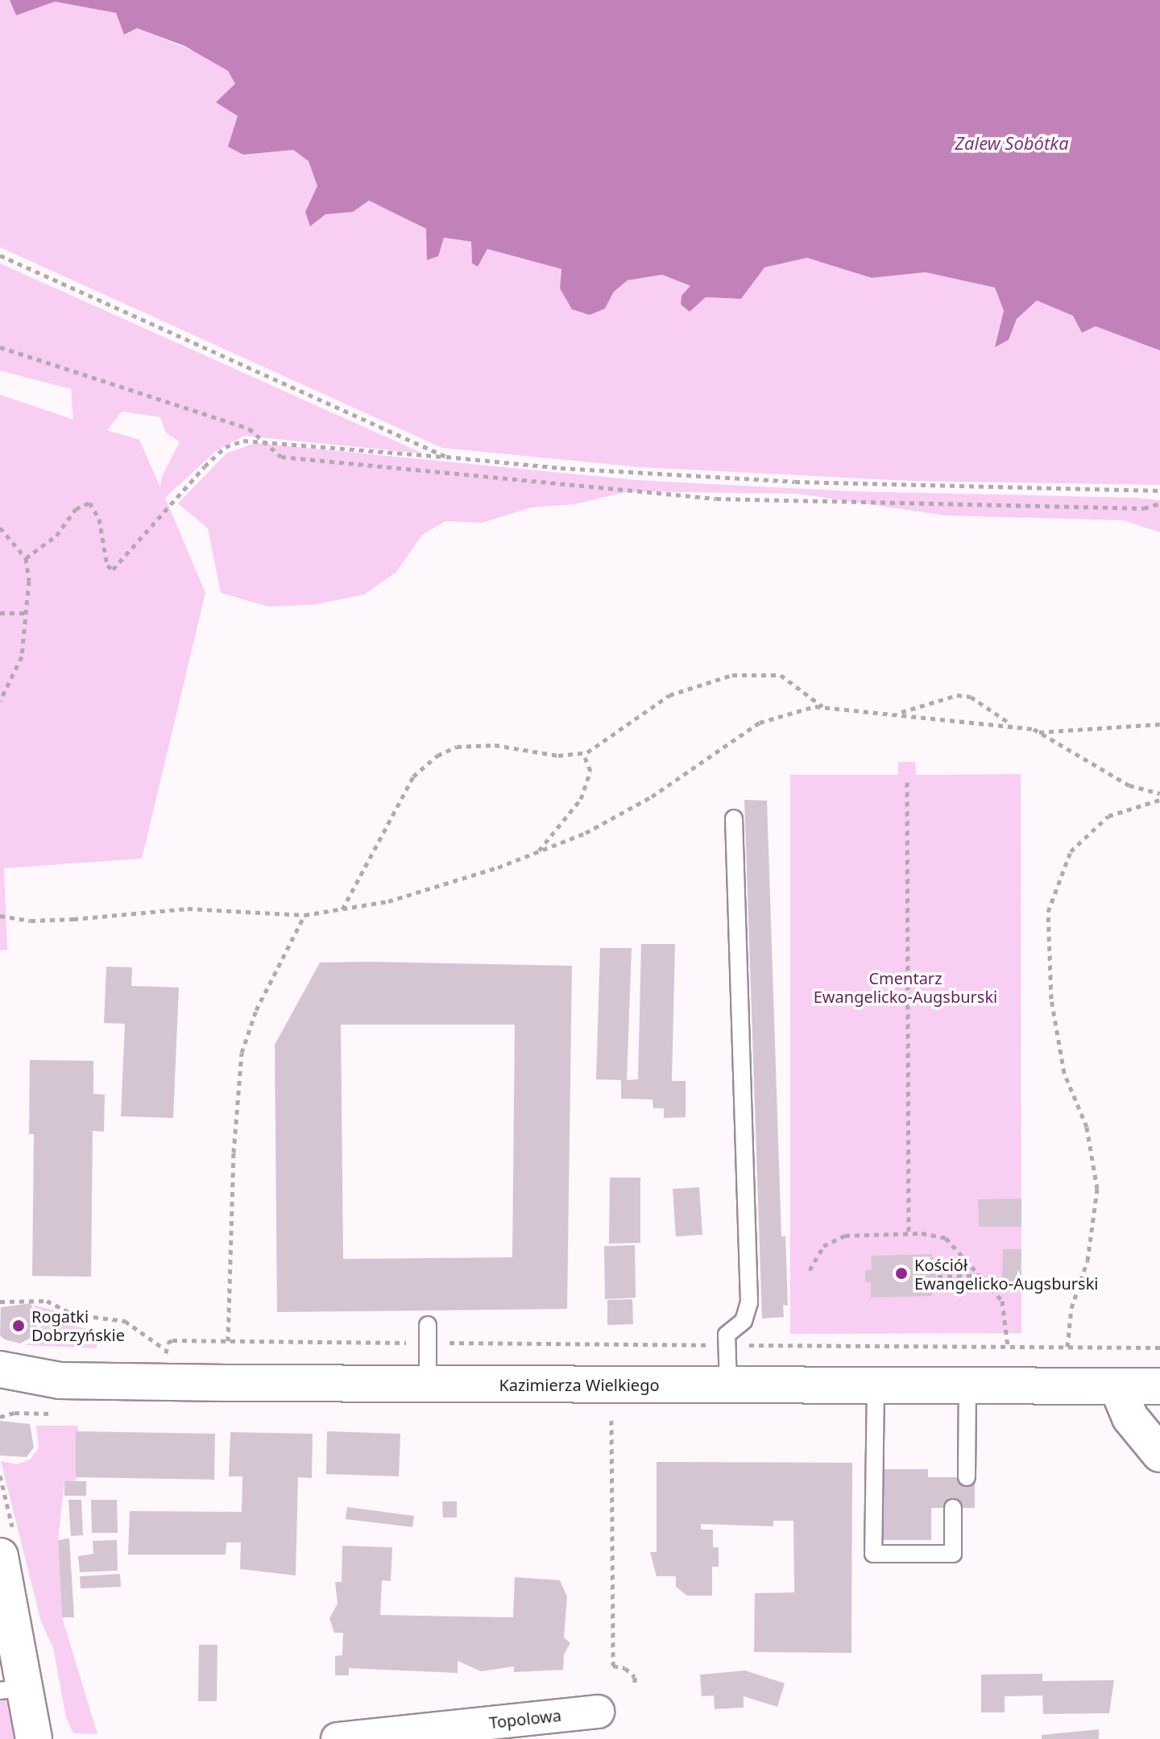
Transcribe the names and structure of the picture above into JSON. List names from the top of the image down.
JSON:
{
  "streets": {
    "street": ["Kazimierza Wielkiego", "Topolowa"]
  },
  "water": ["Zalew Sobótka"],
  "parks": ["Cmentarz Ewangelicko-Augsburski"],
  "places": ["Kościół Ewangelicko-Augsburski", "Rogatki Dobrzyńskie"]
}
